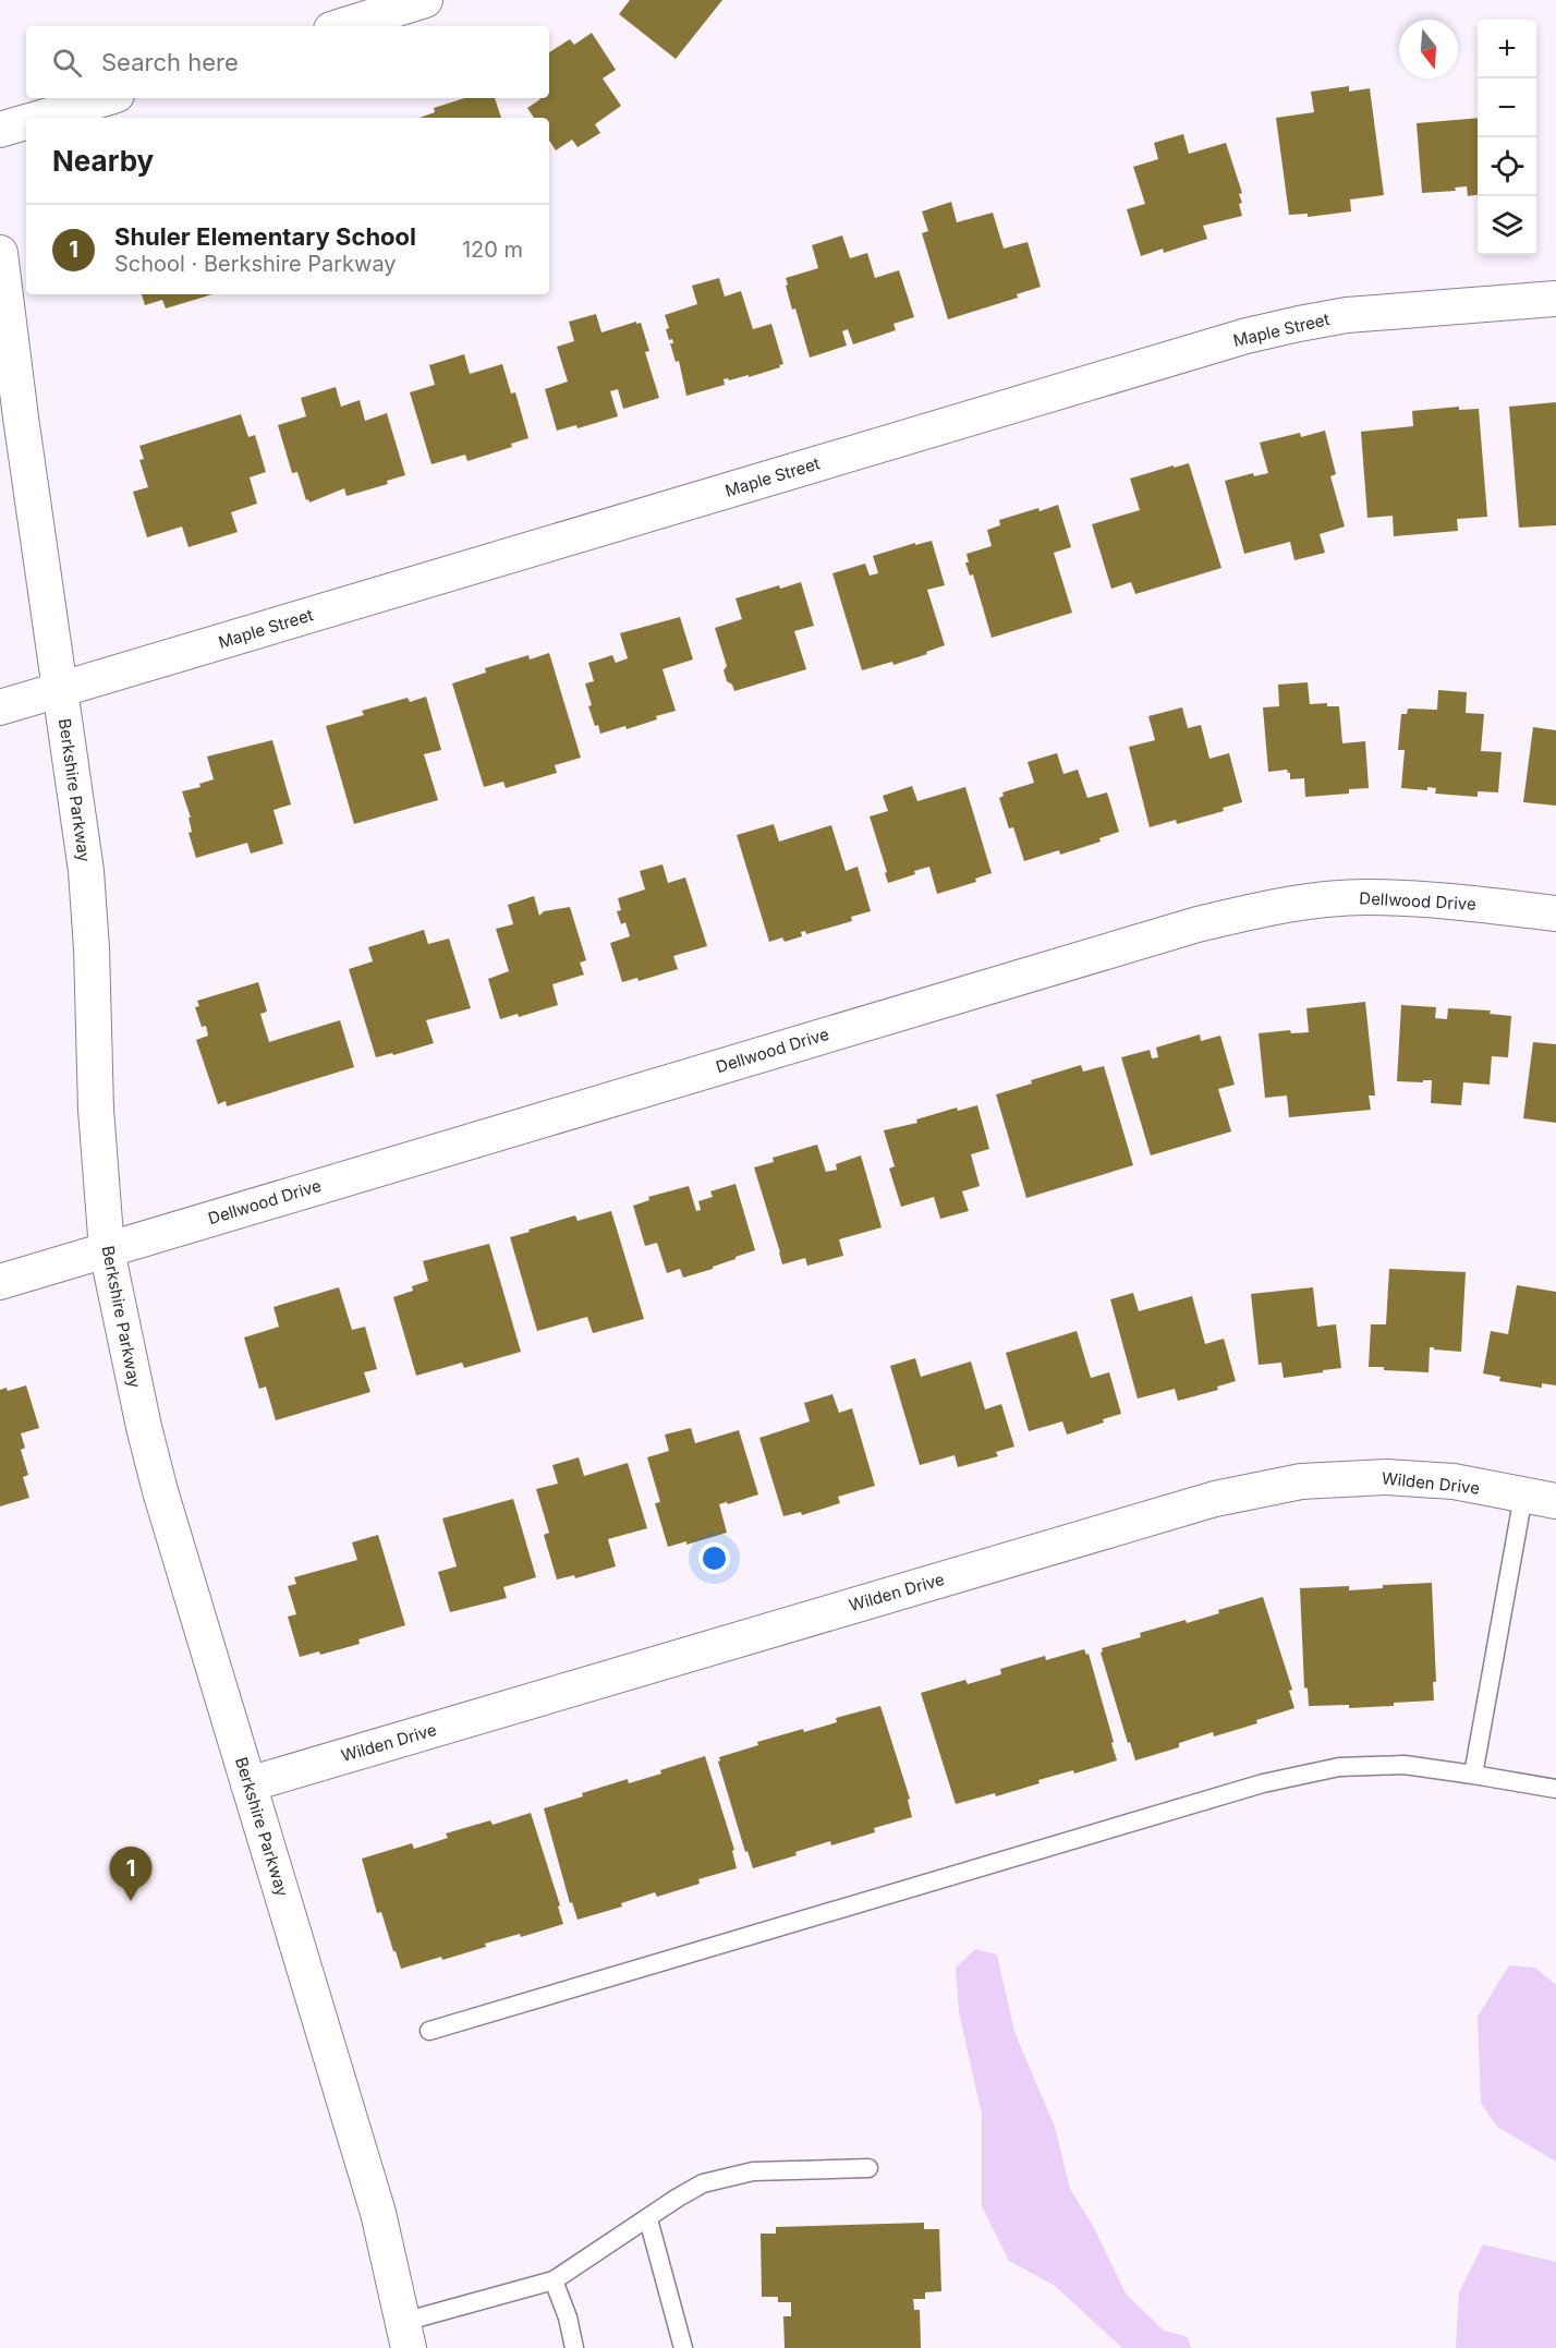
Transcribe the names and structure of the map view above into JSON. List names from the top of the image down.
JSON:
{
  "streets": {
    "street": [
      "Maple Street",
      "Berkshire Parkway",
      "Dellwood Drive",
      "Wilden Drive"
    ]
  },
  "crossings": [
    ["Maple Street", "Berkshire Parkway"],
    ["Berkshire Parkway", "Dellwood Drive"],
    ["Berkshire Parkway", "Wilden Drive"]
  ],
  "north": "bottom",
  "page": {
    "map_buttons": ["+", "−"],
    "search": "Search here",
    "heading": "Nearby",
    "list": [
      {
        "mark": "1",
        "name": "Shuler Elementary School",
        "note": "School · Berkshire Parkway",
        "value": "120 m"
      }
    ],
    "pins": "1"
  }
}
